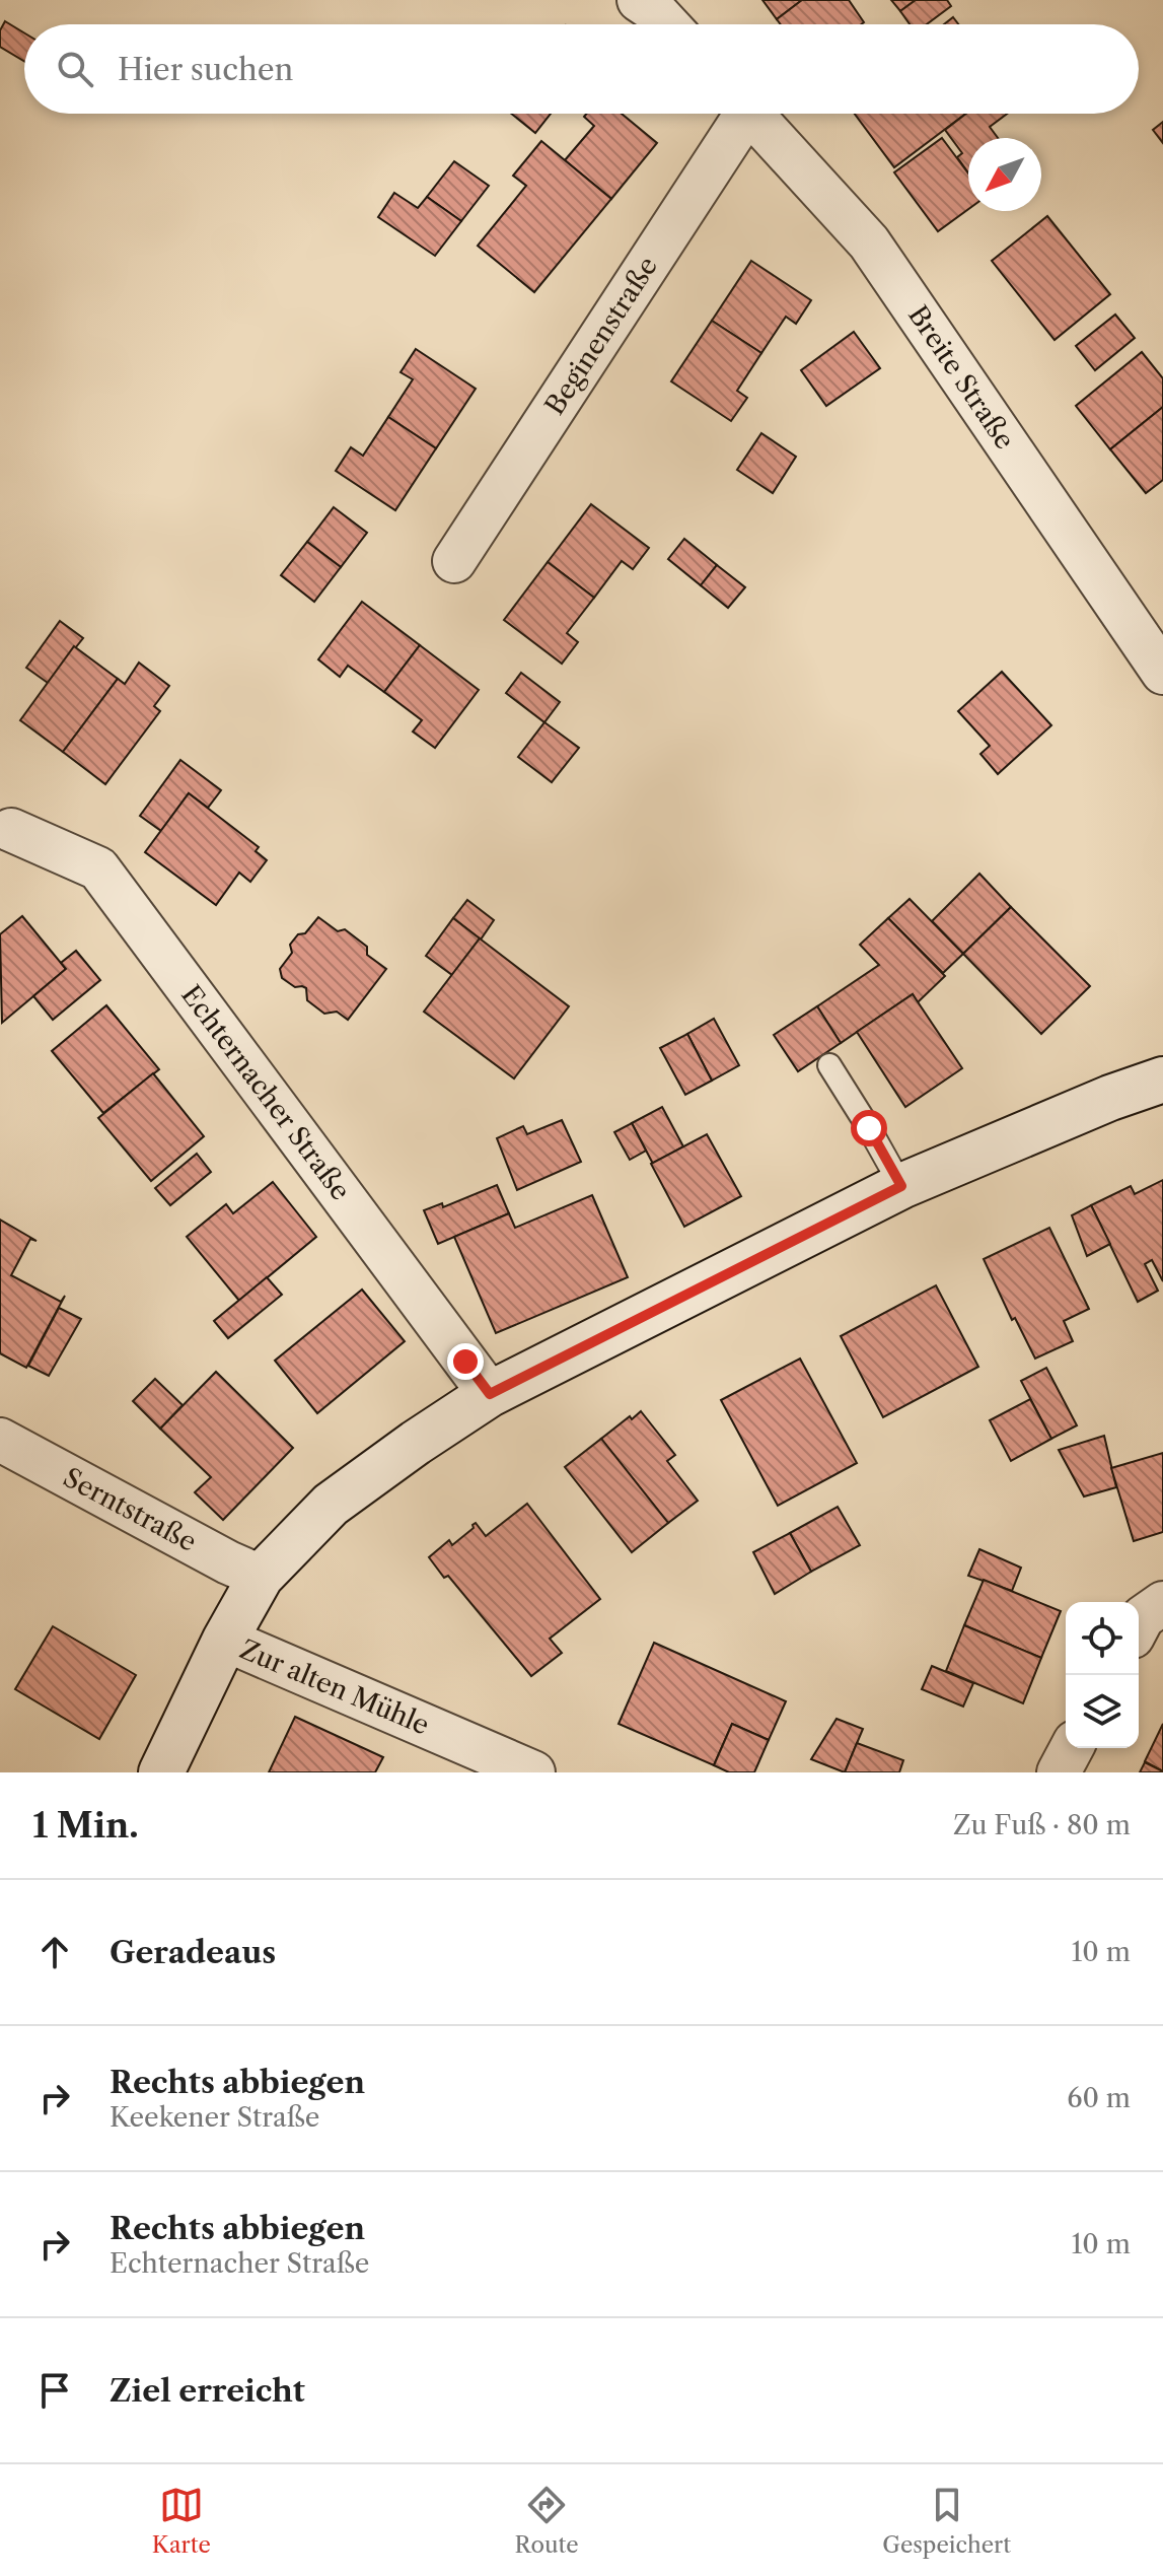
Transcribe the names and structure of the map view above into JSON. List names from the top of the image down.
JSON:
{
  "streets": {
    "street": [
      "Beginenstraße",
      "Breite Straße",
      "Echternacher Straße",
      "Serntstraße",
      "Zur alten Mühle"
    ]
  },
  "north": "bottom left",
  "page": {
    "search": "Hier suchen",
    "heading": ["1 Min.", "Zu Fuß · 80 m"],
    "list": [
      ["Geradeaus", "10 m"],
      ["Rechts abbiegen", "Keekener Straße", "60 m"],
      ["Rechts abbiegen", "Echternacher Straße", "10 m"],
      "Ziel erreicht"
    ],
    "nav": ["Karte", "Route", "Gespeichert"]
  }
}
